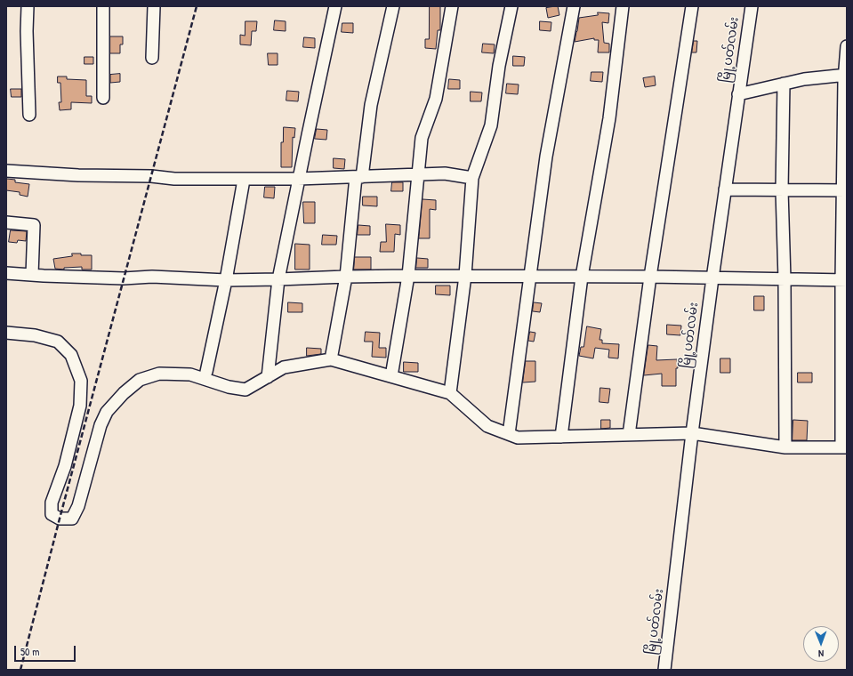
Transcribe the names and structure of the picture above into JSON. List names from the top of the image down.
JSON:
{
  "streets": {
    "street": ["မြို့ပတ်လမ်း"]
  },
  "scale_bar": "50 m",
  "north": "bottom"
}
